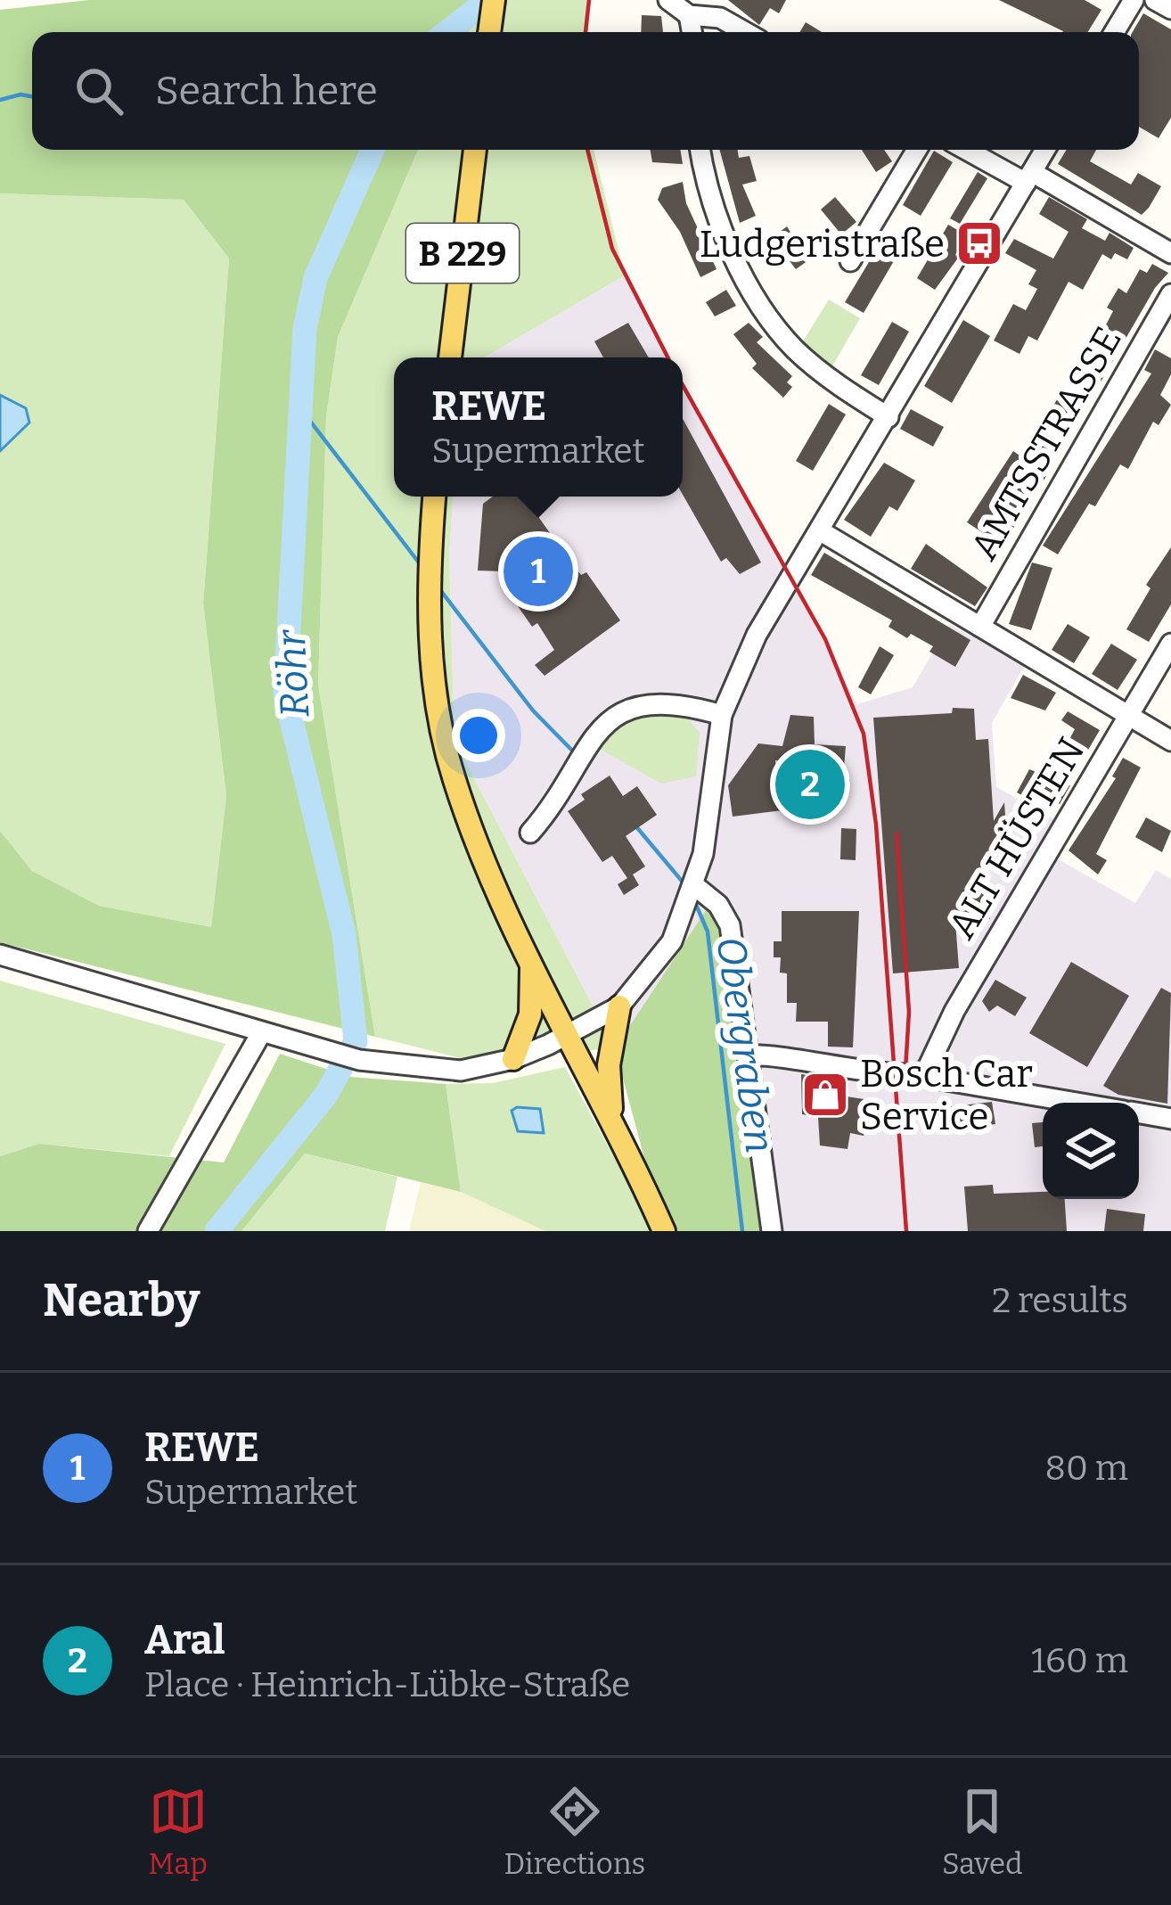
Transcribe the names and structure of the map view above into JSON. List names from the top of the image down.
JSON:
{
  "streets": {
    "main road": ["B 229"],
    "street": ["AMTSSTRASSE", "ALT HÜSTEN"]
  },
  "water": ["Röhr", "Obergraben"],
  "places": {
    "bus stop": ["Ludgeristraße"],
    "shop": ["Bosch Car Service"]
  },
  "page": {
    "search": "Search here",
    "popup": ["REWE", "Supermarket"],
    "pins": ["1", "2"],
    "heading": ["Nearby", "2 results"],
    "list": [
      {
        "mark": "1",
        "name": "REWE",
        "note": "Supermarket",
        "value": "80 m"
      },
      {
        "mark": "2",
        "name": "Aral",
        "note": "Place · Heinrich-Lübke-Straße",
        "value": "160 m"
      }
    ],
    "nav": ["Map", "Directions", "Saved"]
  }
}
